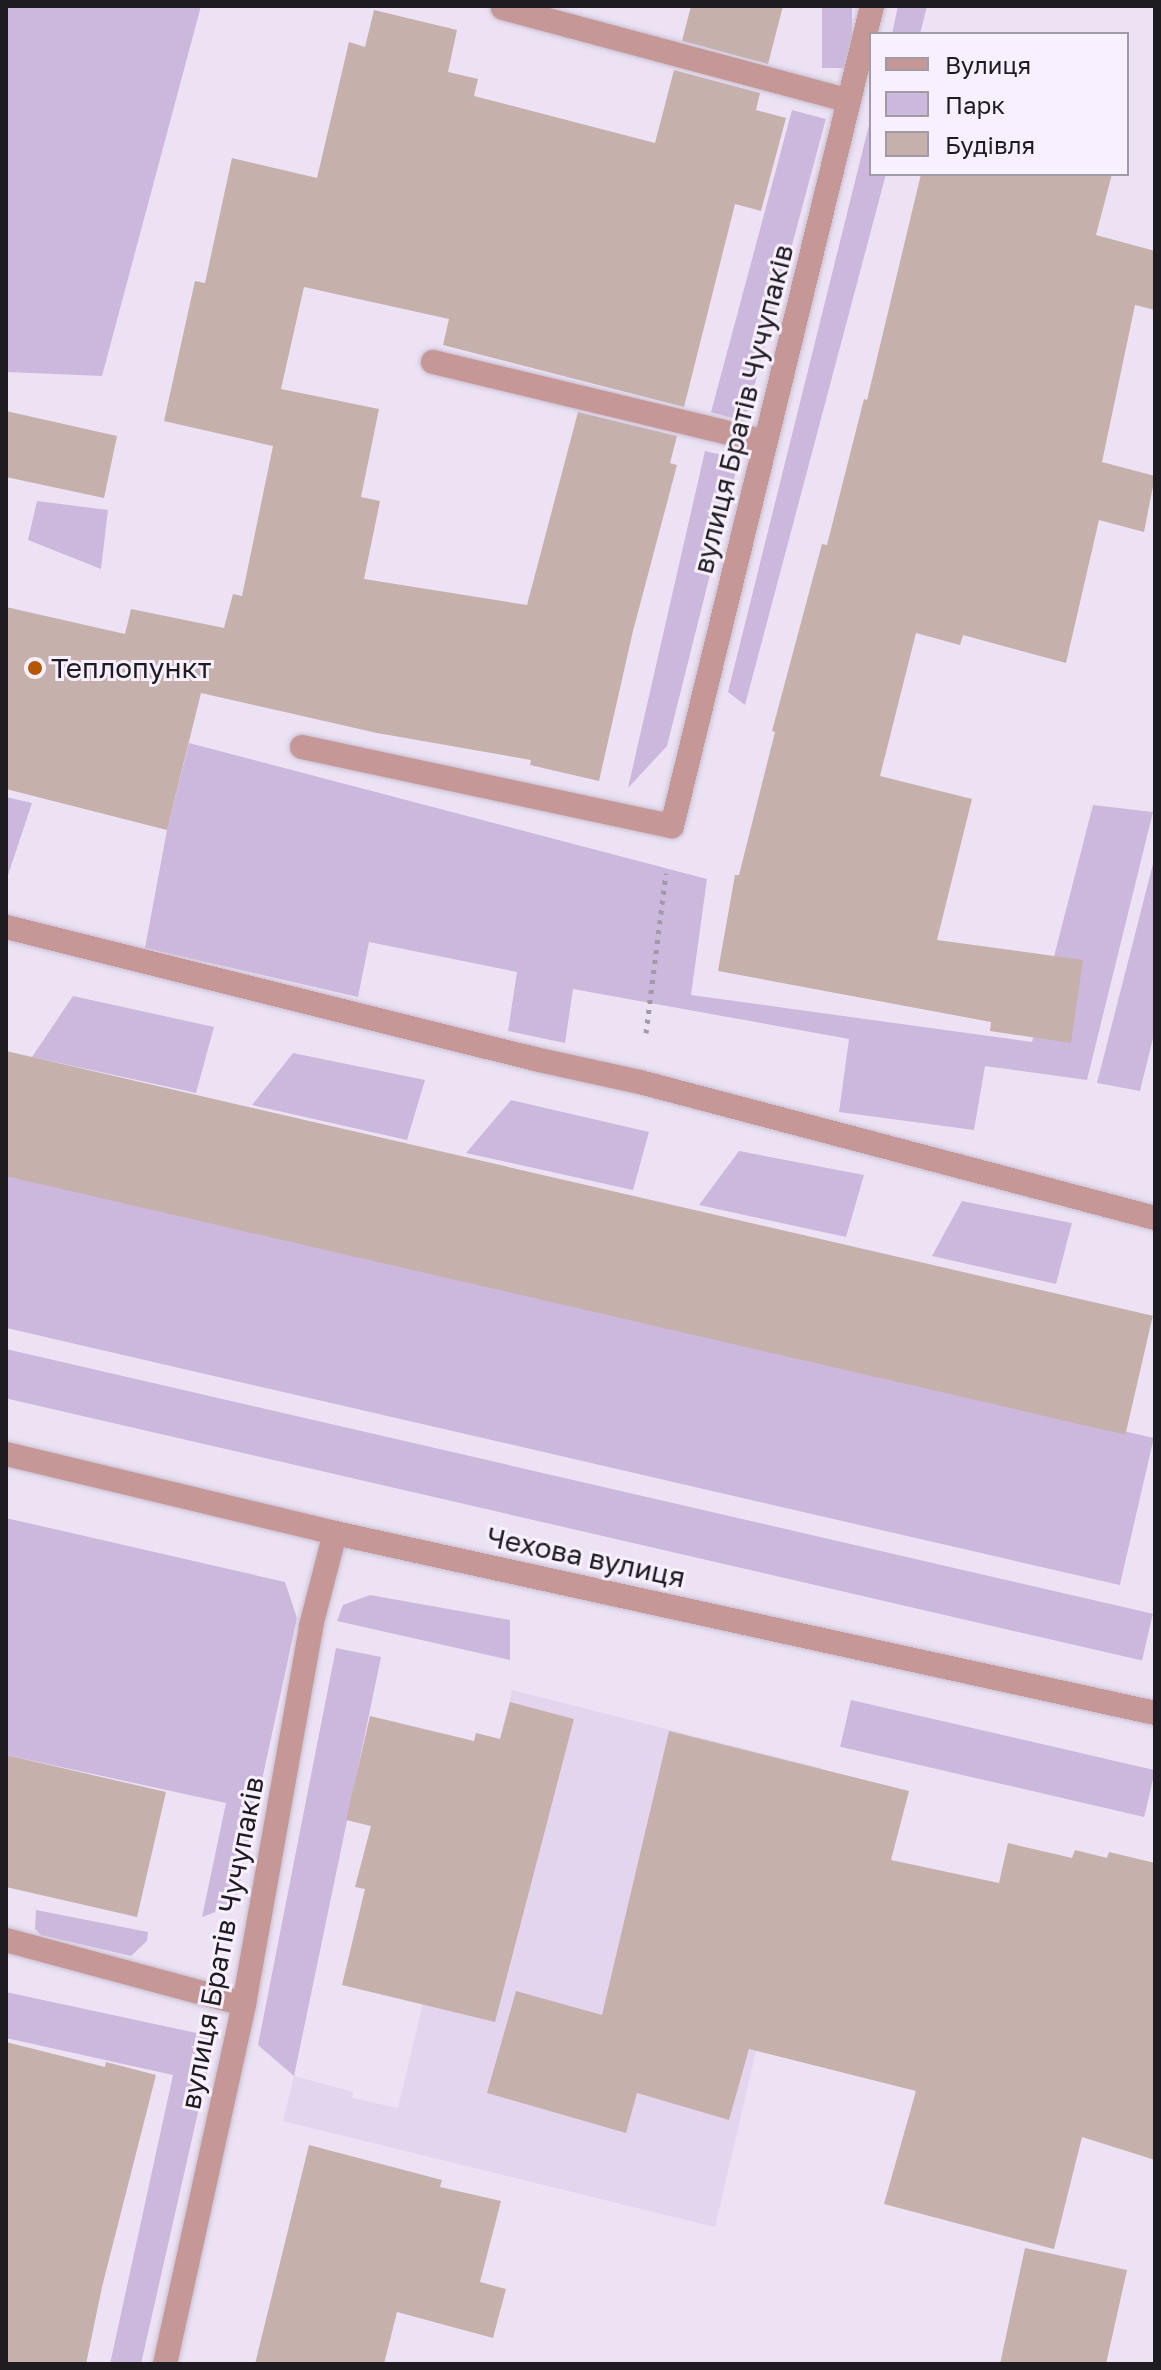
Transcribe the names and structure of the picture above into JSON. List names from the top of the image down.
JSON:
{
  "streets": {
    "street": ["вулиця Братів Чучупаків", "Чехова вулиця"]
  },
  "crossings": [
    ["вулиця Братів Чучупаків", "Чехова вулиця"]
  ],
  "places": ["Теплопункт"],
  "legend": ["Вулиця", "Парк", "Будівля"]
}
